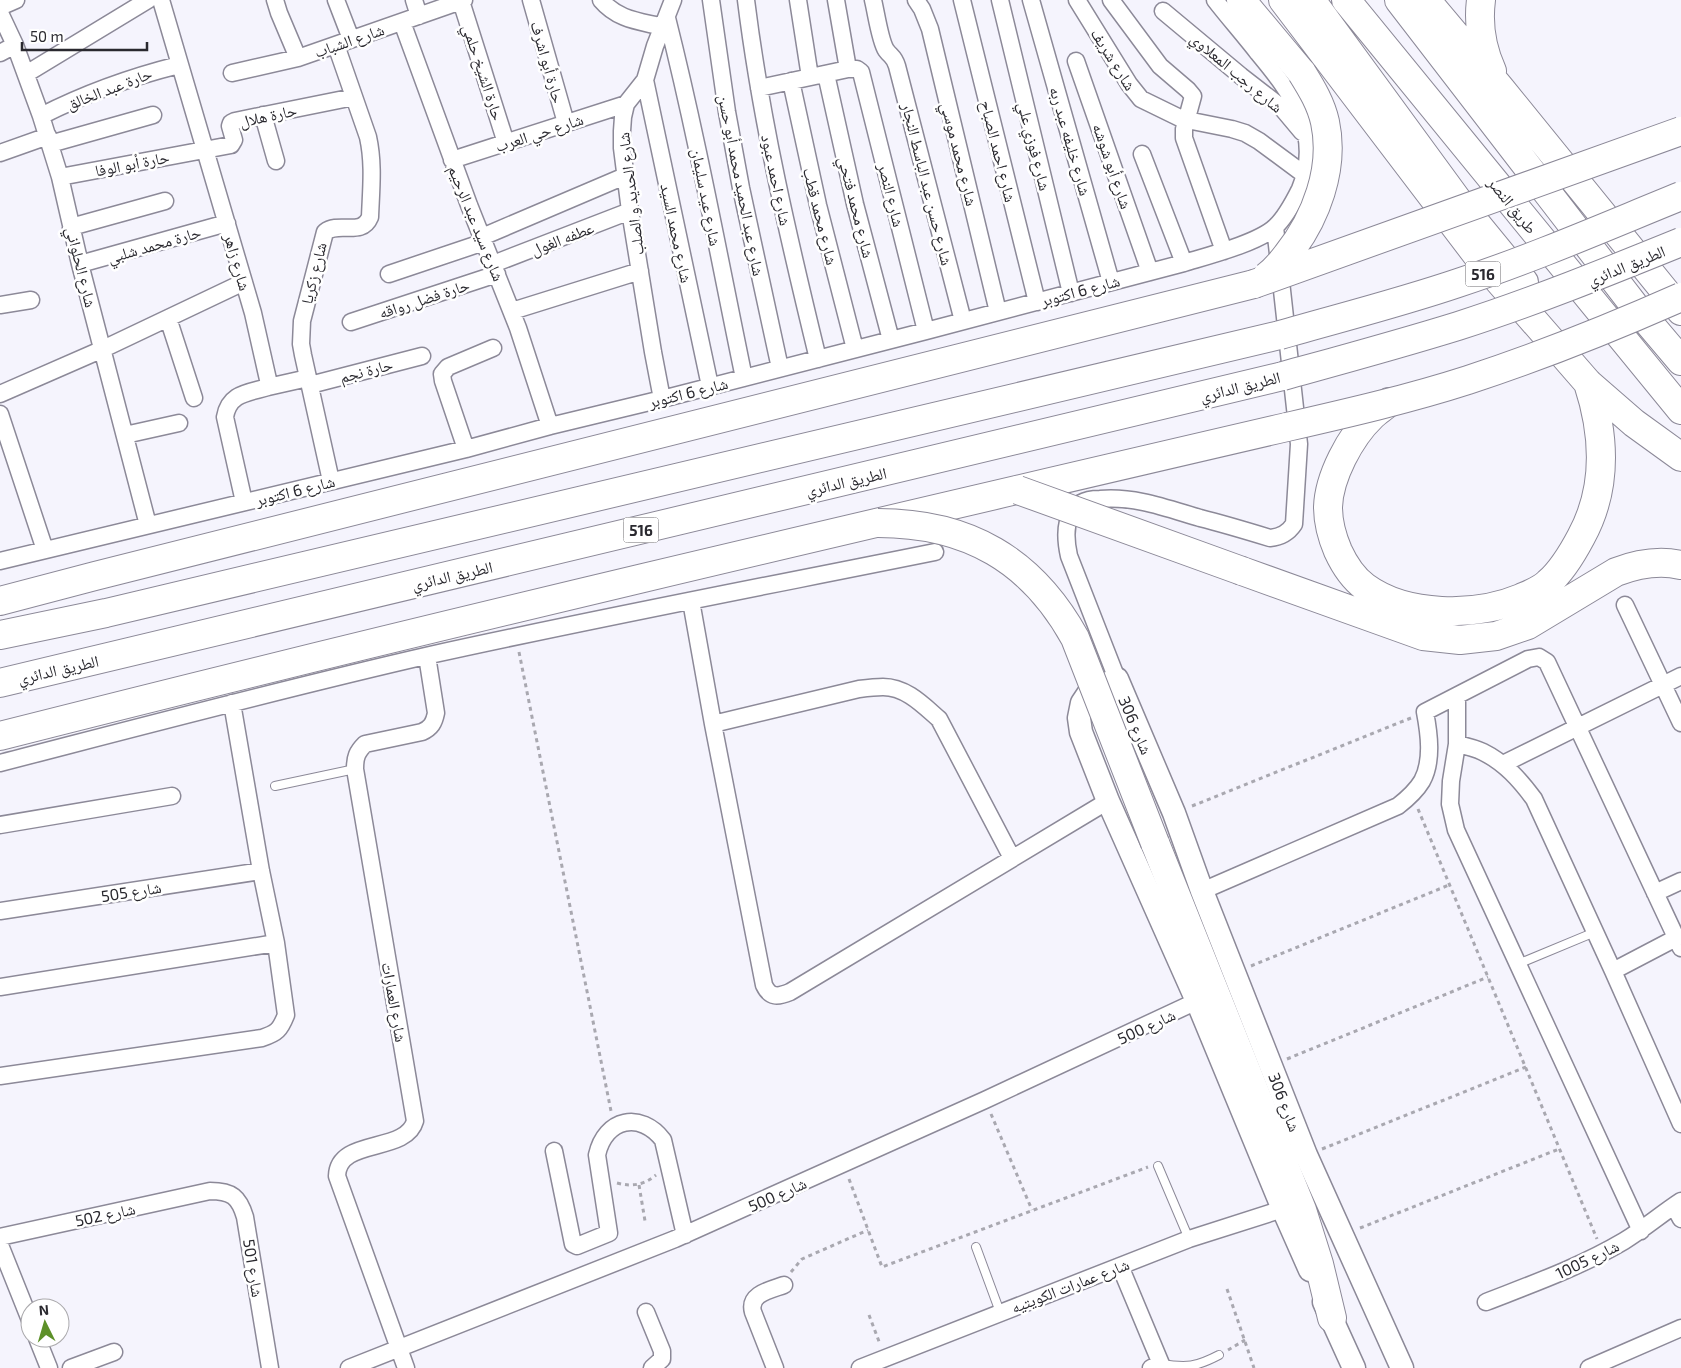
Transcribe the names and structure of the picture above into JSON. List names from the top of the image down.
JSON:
{
  "streets": {
    "highway": ["طريق النصر", "الطريق الدائري", "516"],
    "street": [
      "شارع الشباب",
      "شارع شريف",
      "حارة أبو اشرف",
      "حارة الشيخ حلمي",
      "شارع رجب المعلاوي",
      "حارة عبد الخالق",
      "حارة هلال",
      "شارع حي العرب",
      "شارع خليفه عبد ربه",
      "شارع فوزي علي",
      "شارع احمد الصباح",
      "شارع محمد موسي",
      "حارة أبو الوفا",
      "شارع أبو شوشه",
      "شارع احمد عبود",
      "شارع حسن عبد الباسط النجار",
      "شارع عبد الحميد محمد أبو حسن",
      "شارع الحديد و الصلب",
      "شارع النصر",
      "شارع عيد سليمان",
      "شارع محمد فتحي",
      "شارع محمد قطب",
      "شارع سيد عبد الرحيم",
      "شارع محمد السيد",
      "عطفه الغول",
      "حارة محمد شلبي",
      "شارع زاهر",
      "شارع الحلواني",
      "شارع زكريا",
      "شارع 6 اكتوبر",
      "حارة فضل رواقه",
      "حارة نجم",
      "شارع 306",
      "شارع 505",
      "شارع العمارات",
      "شارع 500",
      "شارع 502",
      "شارع 1005",
      "شارع 501",
      "شارع عمارات الكويتيه"
    ]
  },
  "crossings": [
    ["شارع الشباب", "حارة الشيخ حلمي"],
    ["شارع الشباب", "شارع سيد عبد الرحيم"],
    ["شارع الشباب", "شارع زكريا"],
    ["شارع شريف", "شارع 6 اكتوبر"],
    ["حارة أبو اشرف", "شارع حي العرب"],
    ["حارة الشيخ حلمي", "شارع حي العرب"],
    ["شارع رجب المعلاوي", "شارع 6 اكتوبر"],
    ["حارة عبد الخالق", "شارع زاهر"],
    ["حارة عبد الخالق", "شارع الحلواني"],
    ["حارة هلال", "حارة أبو الوفا"],
    ["حارة هلال", "شارع زاهر"],
    ["حارة هلال", "شارع زكريا"],
    ["شارع حي العرب", "شارع الحديد و الصلب"],
    ["شارع حي العرب", "شارع سيد عبد الرحيم"],
    ["شارع خليفه عبد ربه", "شارع 6 اكتوبر"],
    ["شارع فوزي علي", "شارع 6 اكتوبر"],
    ["شارع احمد الصباح", "شارع 6 اكتوبر"],
    ["شارع محمد موسي", "شارع 6 اكتوبر"],
    ["حارة أبو الوفا", "شارع زاهر"],
    ["حارة أبو الوفا", "شارع الحلواني"],
    ["شارع أبو شوشه", "شارع 6 اكتوبر"],
    ["شارع احمد عبود", "شارع 6 اكتوبر"],
    ["شارع حسن عبد الباسط النجار", "شارع 6 اكتوبر"],
    ["شارع عبد الحميد محمد أبو حسن", "شارع 6 اكتوبر"],
    ["شارع الحديد و الصلب", "شارع عيد سليمان"],
    ["شارع الحديد و الصلب", "شارع محمد السيد"],
    ["شارع الحديد و الصلب", "عطفه الغول"],
    ["شارع الحديد و الصلب", "شارع 6 اكتوبر"],
    ["شارع النصر", "شارع 6 اكتوبر"],
    ["شارع عيد سليمان", "شارع 6 اكتوبر"],
    ["شارع محمد فتحي", "شارع 6 اكتوبر"],
    ["شارع محمد قطب", "شارع 6 اكتوبر"],
    ["شارع سيد عبد الرحيم", "عطفه الغول"],
    ["شارع سيد عبد الرحيم", "شارع 6 اكتوبر"],
    ["شارع سيد عبد الرحيم", "حارة فضل رواقه"],
    ["شارع محمد السيد", "شارع 6 اكتوبر"],
    ["عطفه الغول", "حارة فضل رواقه"],
    ["حارة محمد شلبي", "شارع زاهر"],
    ["حارة محمد شلبي", "شارع الحلواني"],
    ["شارع زاهر", "حارة نجم"],
    ["شارع الحلواني", "شارع 6 اكتوبر"],
    ["شارع زكريا", "شارع 6 اكتوبر"],
    ["شارع زكريا", "حارة نجم"],
    ["شارع 306", "شارع 500"],
    ["شارع 306", "شارع عمارات الكويتيه"],
    ["شارع العمارات", "شارع 500"],
    ["شارع 502", "شارع 501"]
  ],
  "scale_bar": "50 m",
  "north": "top"
}
